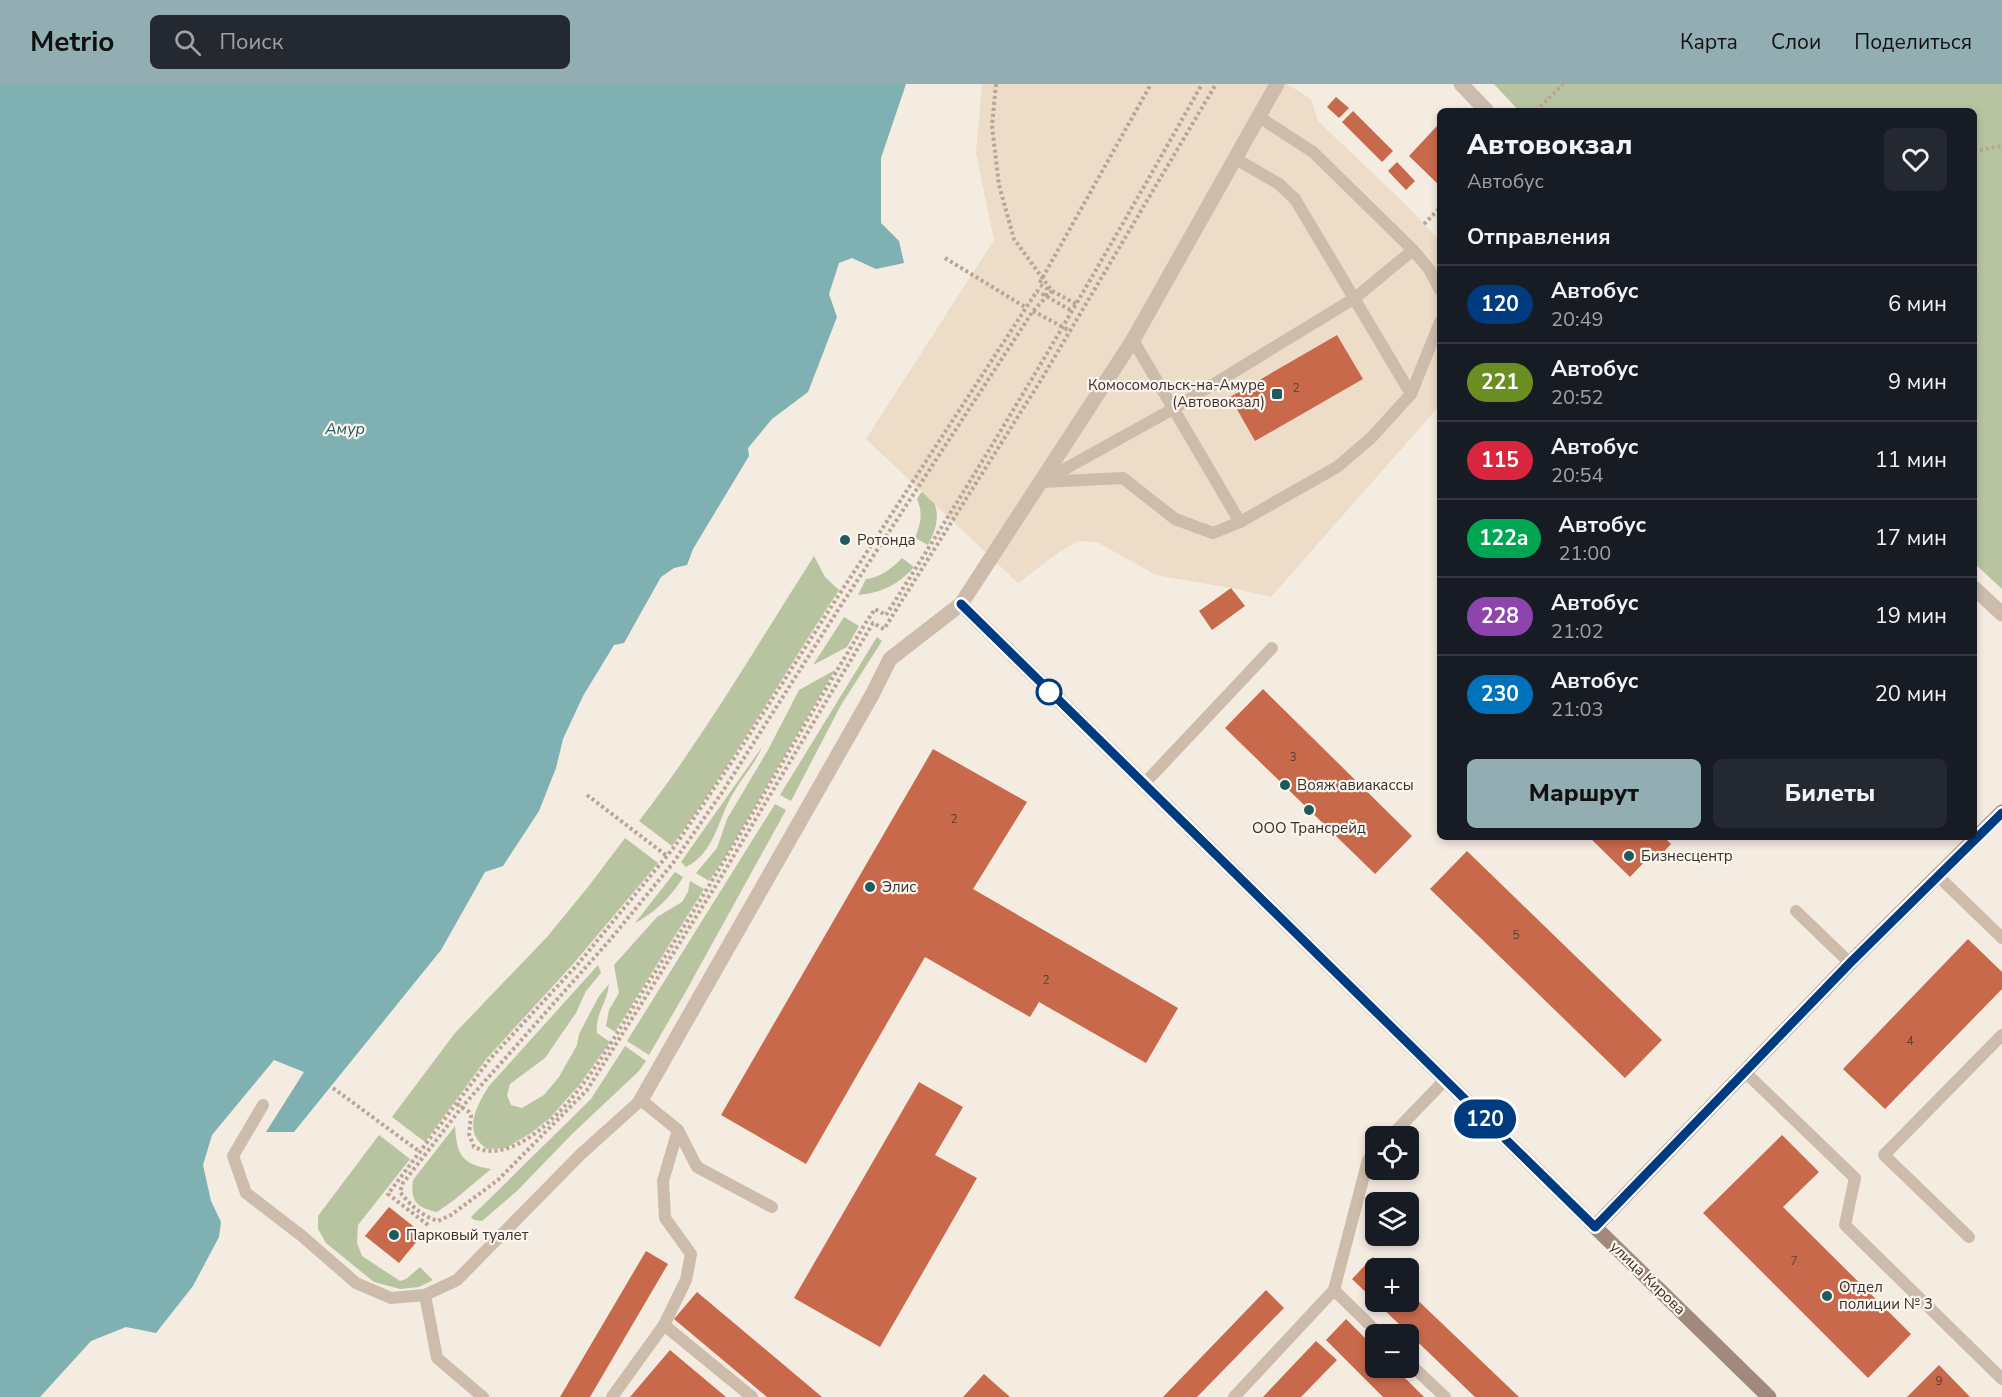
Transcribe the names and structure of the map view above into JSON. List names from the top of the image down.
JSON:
{
  "streets": {
    "main road": ["улица Кирова"]
  },
  "water": ["Амур"],
  "places": {
    "transit": ["Комосомольск-на-Амуре (Автовокзал)"],
    "other": [
      "Ротонда",
      "Вояж авиакассы",
      "ООО Трансрейд",
      "Бизнесцентр",
      "Элис",
      "Парковый туалет",
      "Отдел полиции № 3"
    ]
  },
  "lines": ["bus line 120"],
  "house_numbers": [
    "2",
    "3",
    "2",
    "5",
    "2",
    "4",
    "7",
    "9"
  ],
  "page": {
    "header": "Metrio",
    "search": "Поиск",
    "nav": ["Карта", "Слои", "Поделиться"],
    "on_map": "120",
    "heading": [
      ["Автовокзал", "Автобус"],
      "Отправления"
    ],
    "list": [
      {
        "mark": "120",
        "name": "Автобус",
        "note": "20:49",
        "value": "6 мин"
      },
      {
        "mark": "221",
        "name": "Автобус",
        "note": "20:52",
        "value": "9 мин"
      },
      {
        "mark": "115",
        "name": "Автобус",
        "note": "20:54",
        "value": "11 мин"
      },
      {
        "mark": "122а",
        "name": "Автобус",
        "note": "21:00",
        "value": "17 мин"
      },
      {
        "mark": "228",
        "name": "Автобус",
        "note": "21:02",
        "value": "19 мин"
      },
      {
        "mark": "230",
        "name": "Автобус",
        "note": "21:03",
        "value": "20 мин"
      }
    ],
    "buttons": ["Маршрут", "Билеты"],
    "map_buttons": ["+", "−"]
  }
}
